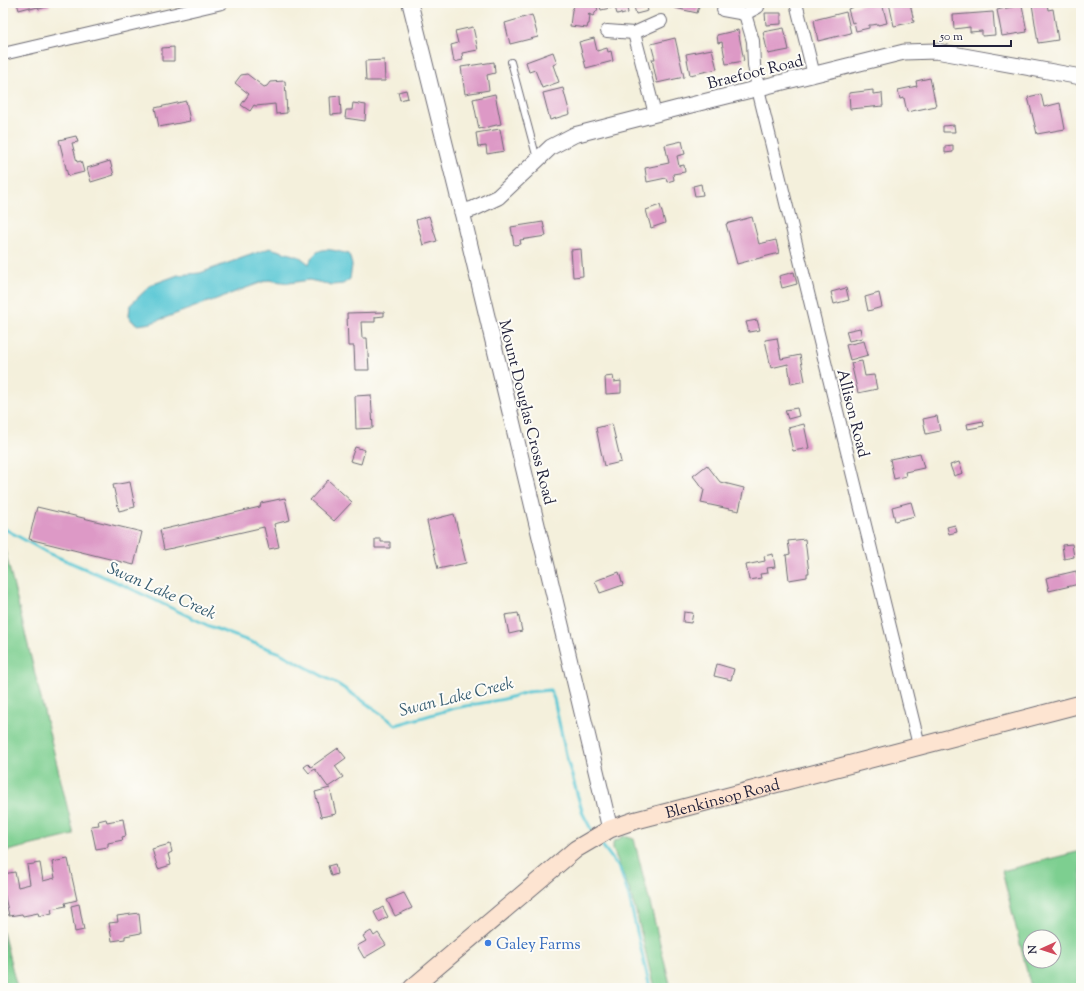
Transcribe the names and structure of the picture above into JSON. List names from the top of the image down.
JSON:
{
  "streets": {
    "main road": ["Blenkinsop Road"],
    "street": ["Braefoot Road", "Mount Douglas Cross Road", "Allison Road"]
  },
  "crossings": [
    ["Braefoot Road", "Mount Douglas Cross Road"],
    ["Braefoot Road", "Allison Road"],
    ["Mount Douglas Cross Road", "Blenkinsop Road"],
    ["Allison Road", "Blenkinsop Road"]
  ],
  "water": ["Swan Lake Creek"],
  "places": ["Galey Farms"],
  "scale_bar": "50 m",
  "north": "left"
}
